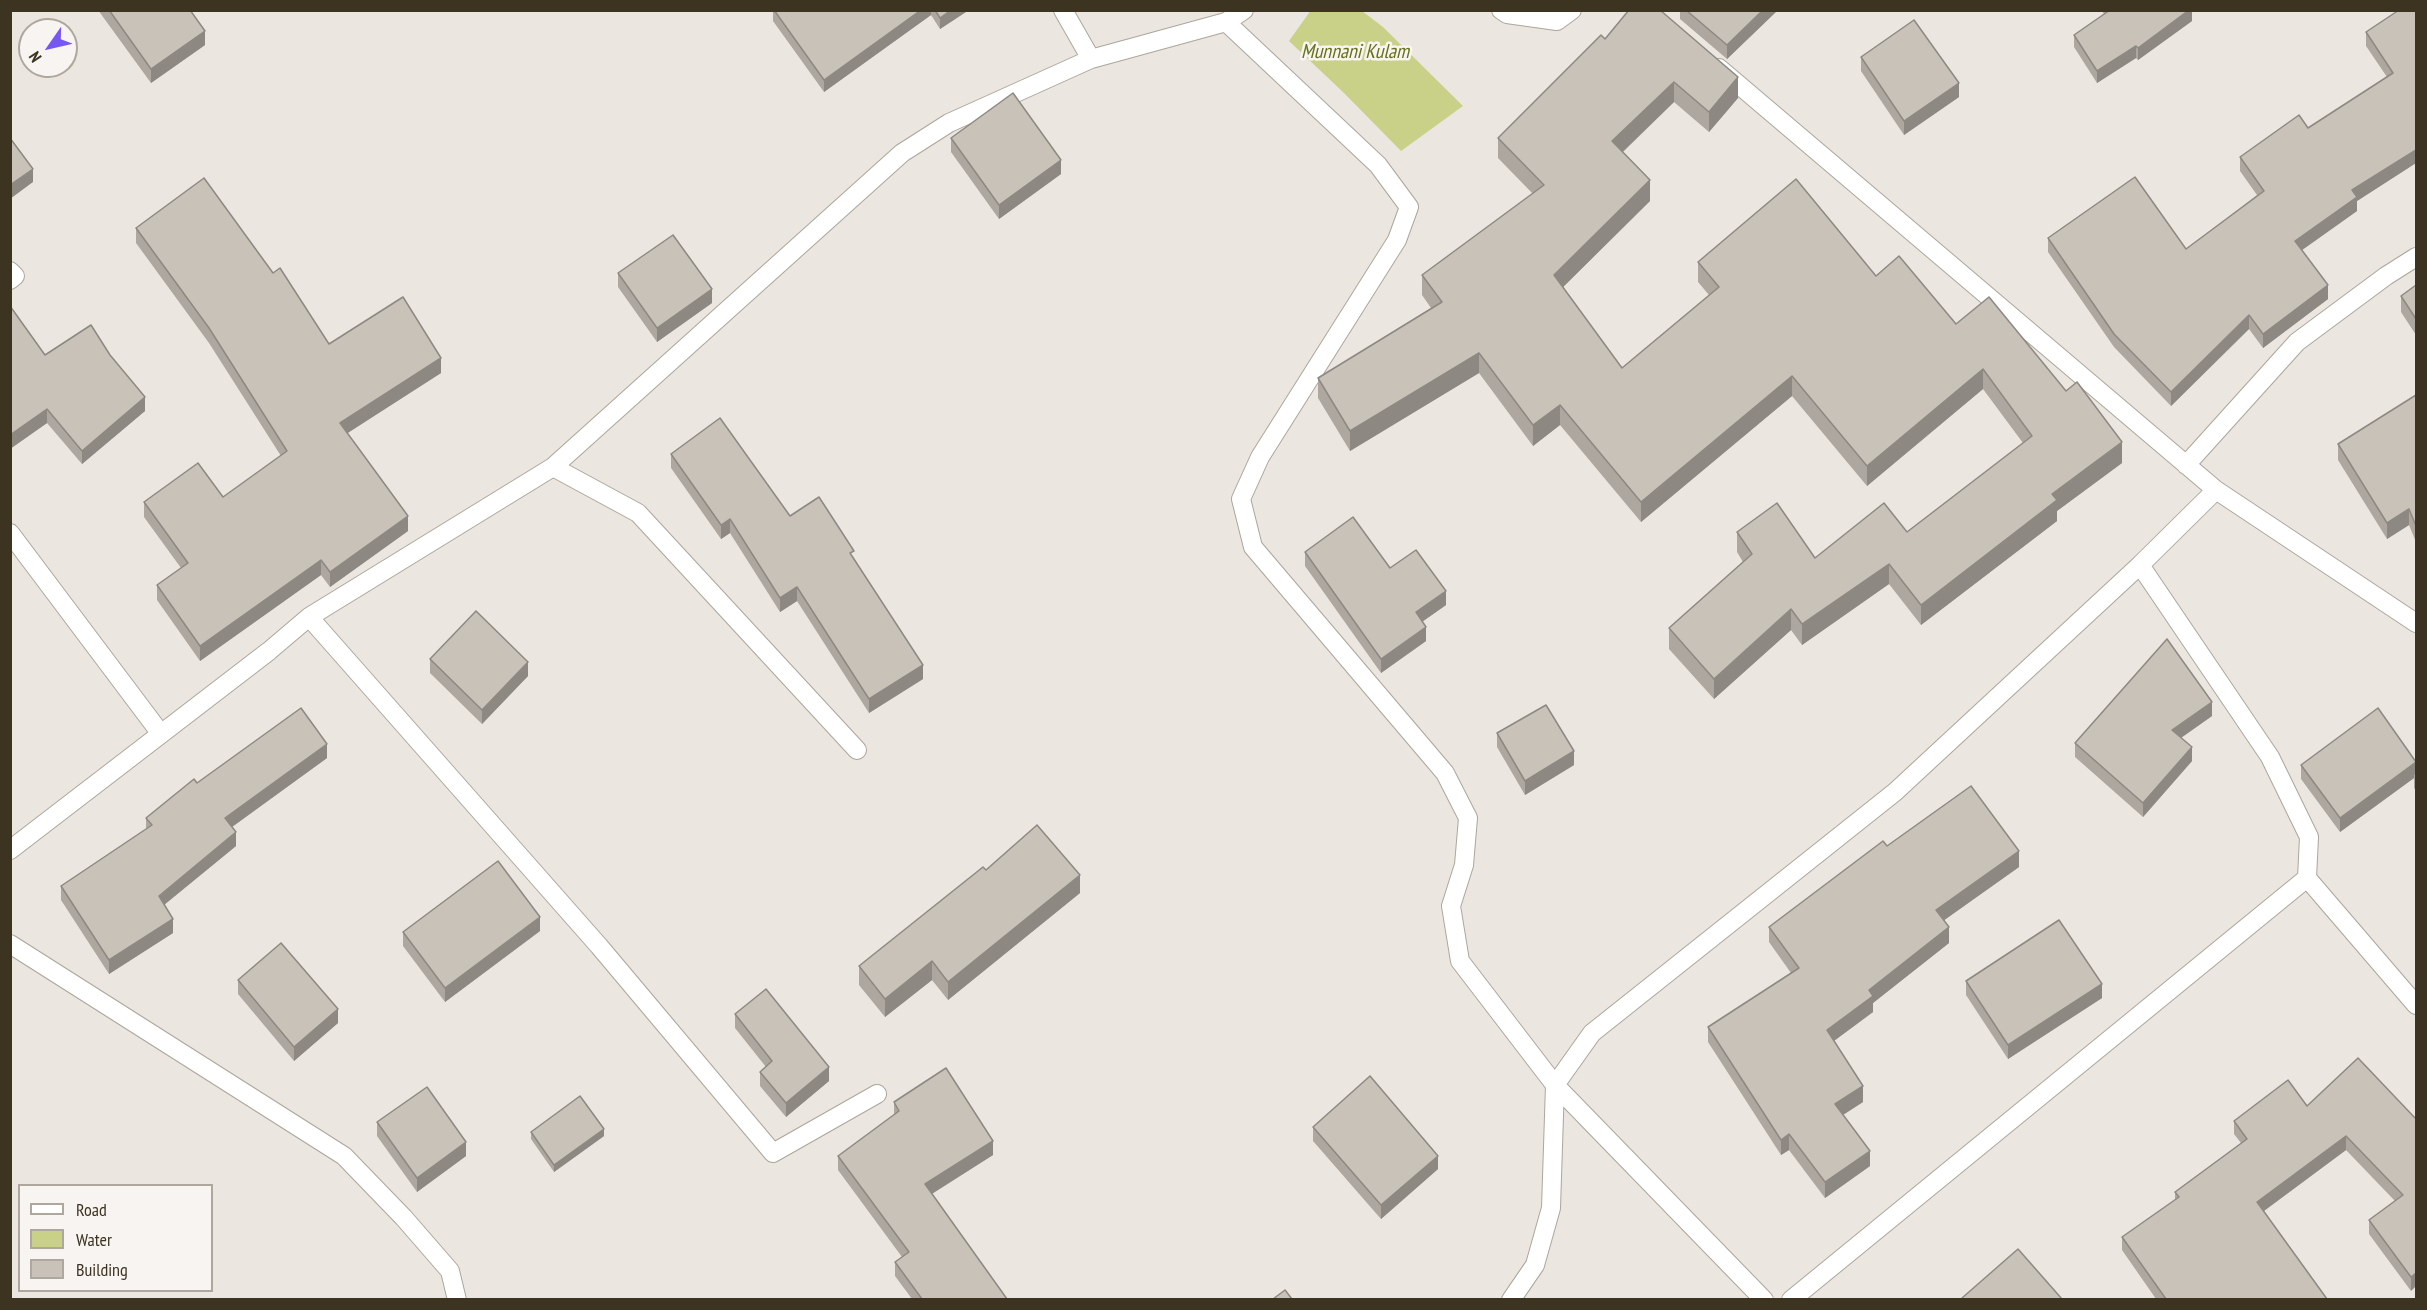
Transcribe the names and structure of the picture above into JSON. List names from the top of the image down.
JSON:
{
  "water": ["Munnani Kulam"],
  "legend": ["Road", "Water", "Building"],
  "north": "bottom left"
}
